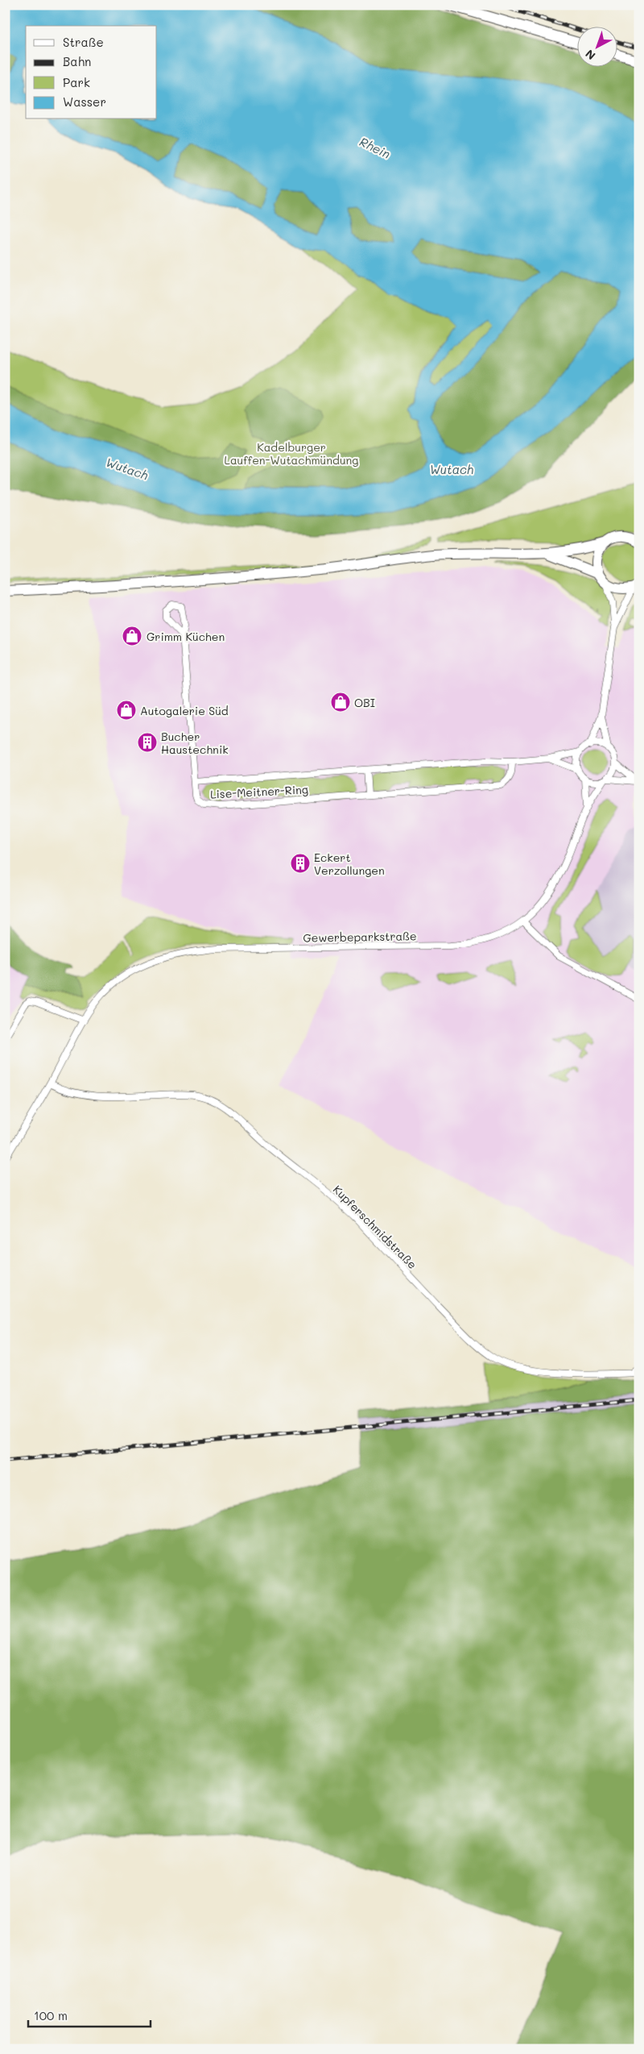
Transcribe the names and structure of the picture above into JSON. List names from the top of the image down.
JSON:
{
  "streets": {
    "street": ["Lise-Meitner-Ring", "Gewerbeparkstraße", "Kupferschmidstraße"]
  },
  "crossings": [
    ["Lise-Meitner-Ring", "Gewerbeparkstraße"],
    ["Gewerbeparkstraße", "Kupferschmidstraße"]
  ],
  "water": ["Rhein", "Wutach"],
  "parks": ["Kadelburger Lauffen-Wutachmündung"],
  "places": {
    "shop": ["Grimm Küchen", "OBI", "Autogalerie Süd"],
    "building": ["Bucher Haustechnik", "Eckert Verzollungen"]
  },
  "legend": [
    "Straße",
    "Bahn",
    "Park",
    "Wasser"
  ],
  "scale_bar": "100 m",
  "north": "bottom left"
}
